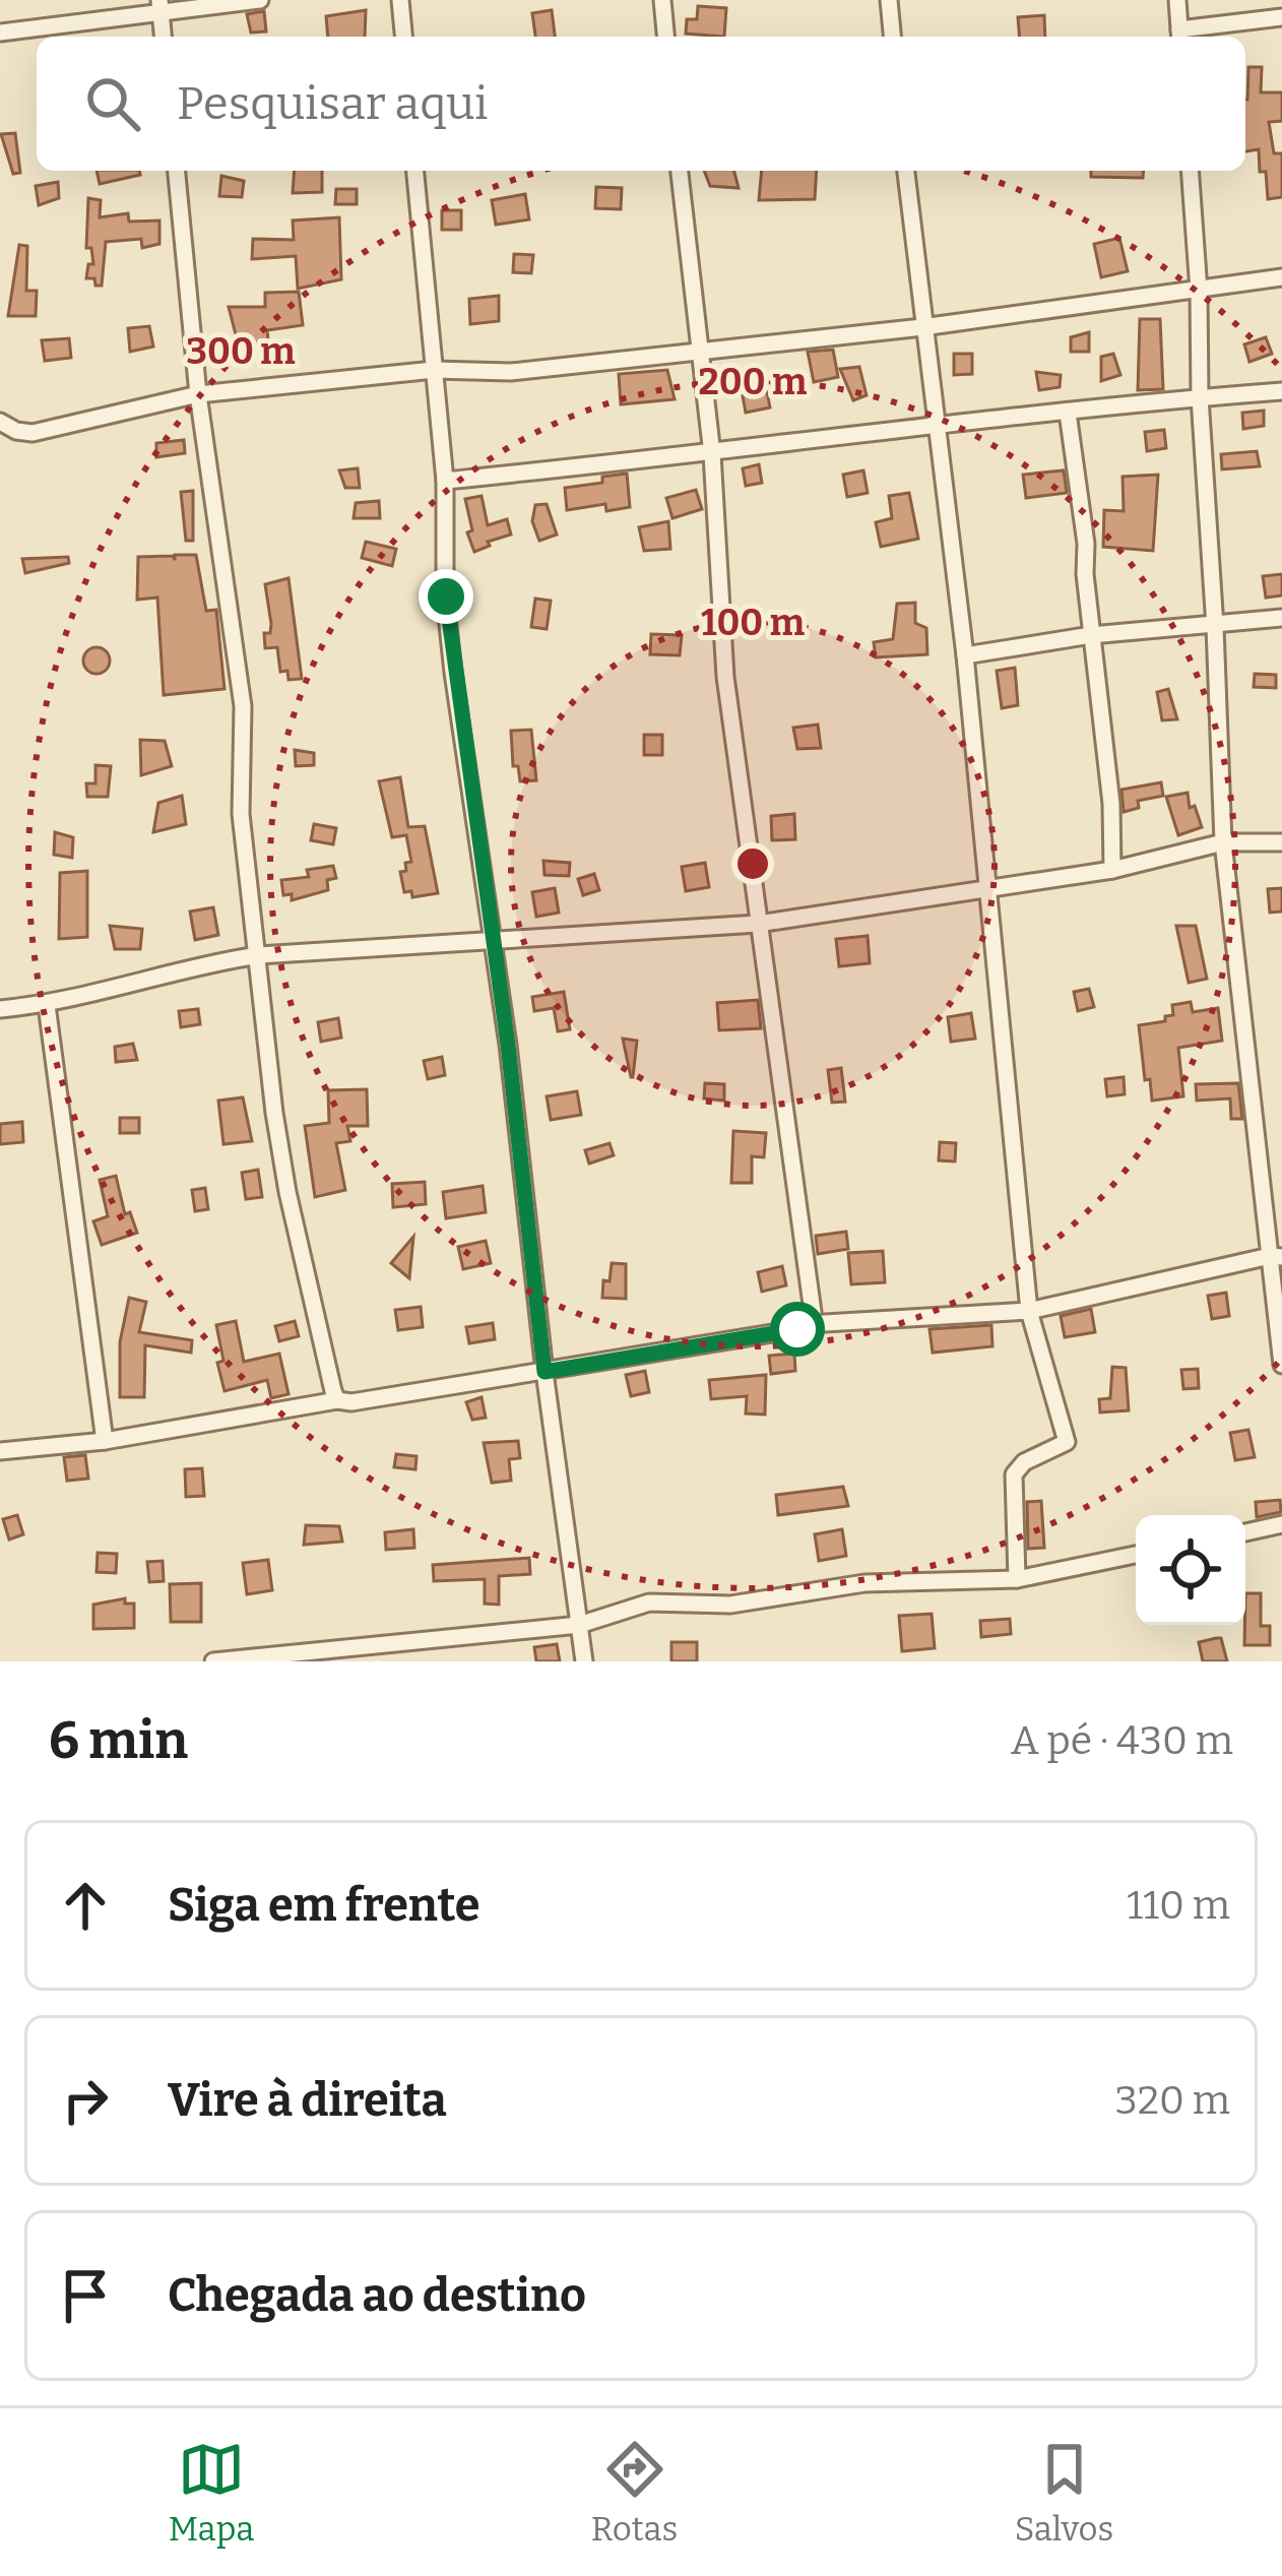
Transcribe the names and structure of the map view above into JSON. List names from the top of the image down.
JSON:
{
  "page": {
    "search": "Pesquisar aqui",
    "heading": ["6 min", "A pé · 430 m"],
    "list": [
      ["Siga em frente", "110 m"],
      ["Vire à direita", "320 m"],
      "Chegada ao destino"
    ],
    "nav": ["Mapa", "Rotas", "Salvos"]
  },
  "rings": ["300 m", "200 m", "100 m"]
}
